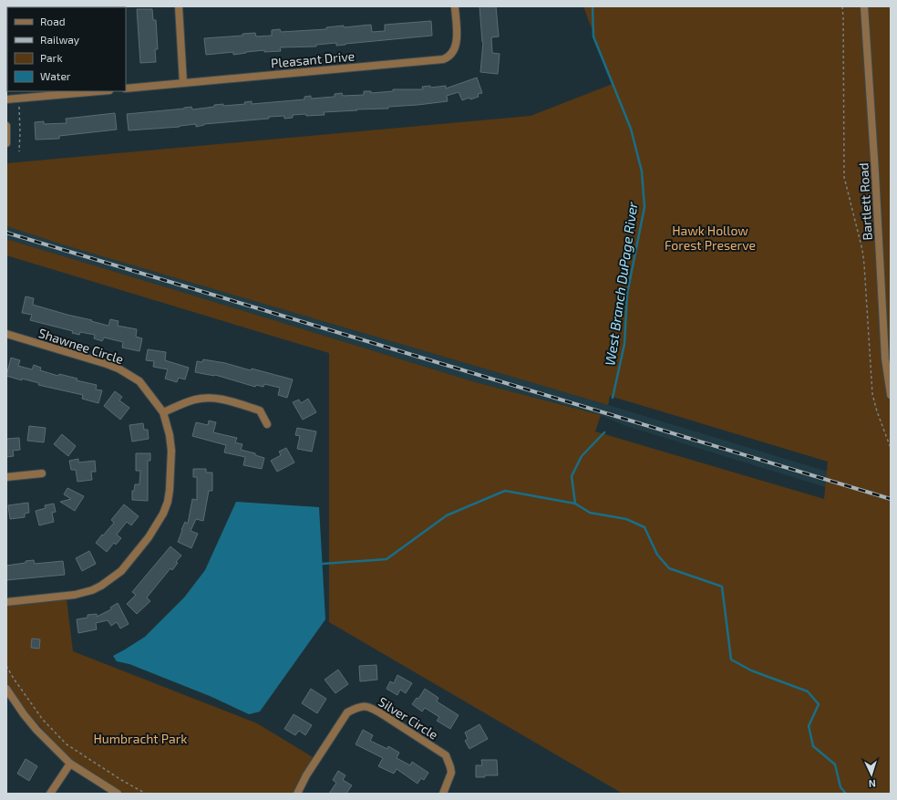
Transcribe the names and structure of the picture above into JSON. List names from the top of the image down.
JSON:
{
  "streets": {
    "street": [
      "Pleasant Drive",
      "Bartlett Road",
      "Shawnee Circle",
      "Silver Circle"
    ]
  },
  "water": ["West Branch DuPage River"],
  "parks": ["Hawk Hollow Forest Preserve", "Humbracht Park"],
  "legend": [
    "Road",
    "Railway",
    "Park",
    "Water"
  ],
  "north": "bottom"
}
